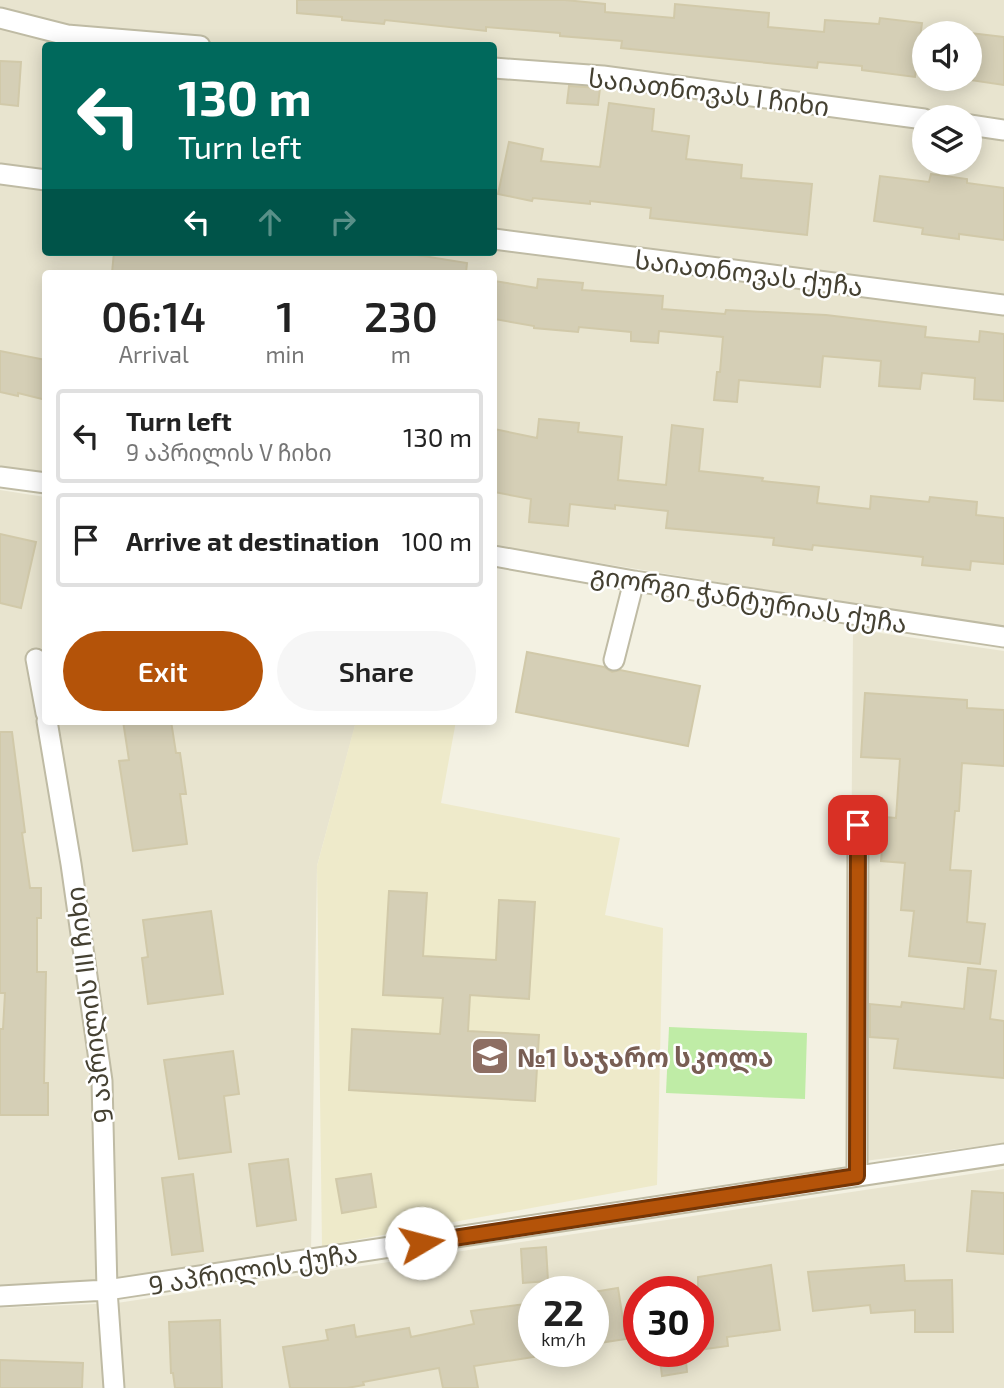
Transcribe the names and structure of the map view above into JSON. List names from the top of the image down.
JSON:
{
  "streets": {
    "street": [
      "საიათნოვას I ჩიხი",
      "საიათნოვას ქუჩა",
      "გიორგი ჭანტურიას ქუჩა",
      "9 აპრილის III ჩიხი",
      "9 აპრილის ქუჩა"
    ]
  },
  "crossings": [
    ["9 აპრილის III ჩიხი", "9 აპრილის ქუჩა"]
  ],
  "places": {
    "school or university": ["№1 საჯარო სკოლა"]
  },
  "page": {
    "turn": ["130 m", "Turn left"],
    "eta": [
      "06:14",
      "Arrival",
      "1",
      "min",
      "230",
      "m"
    ],
    "list": [
      {
        "name": "Turn left",
        "note": "9 აპრილის V ჩიხი",
        "value": "130 m"
      },
      {
        "name": "Arrive at destination",
        "value": "100 m"
      }
    ],
    "buttons": ["Exit", "Share"],
    "speed": "22 km/h",
    "limit": "30"
  }
}
